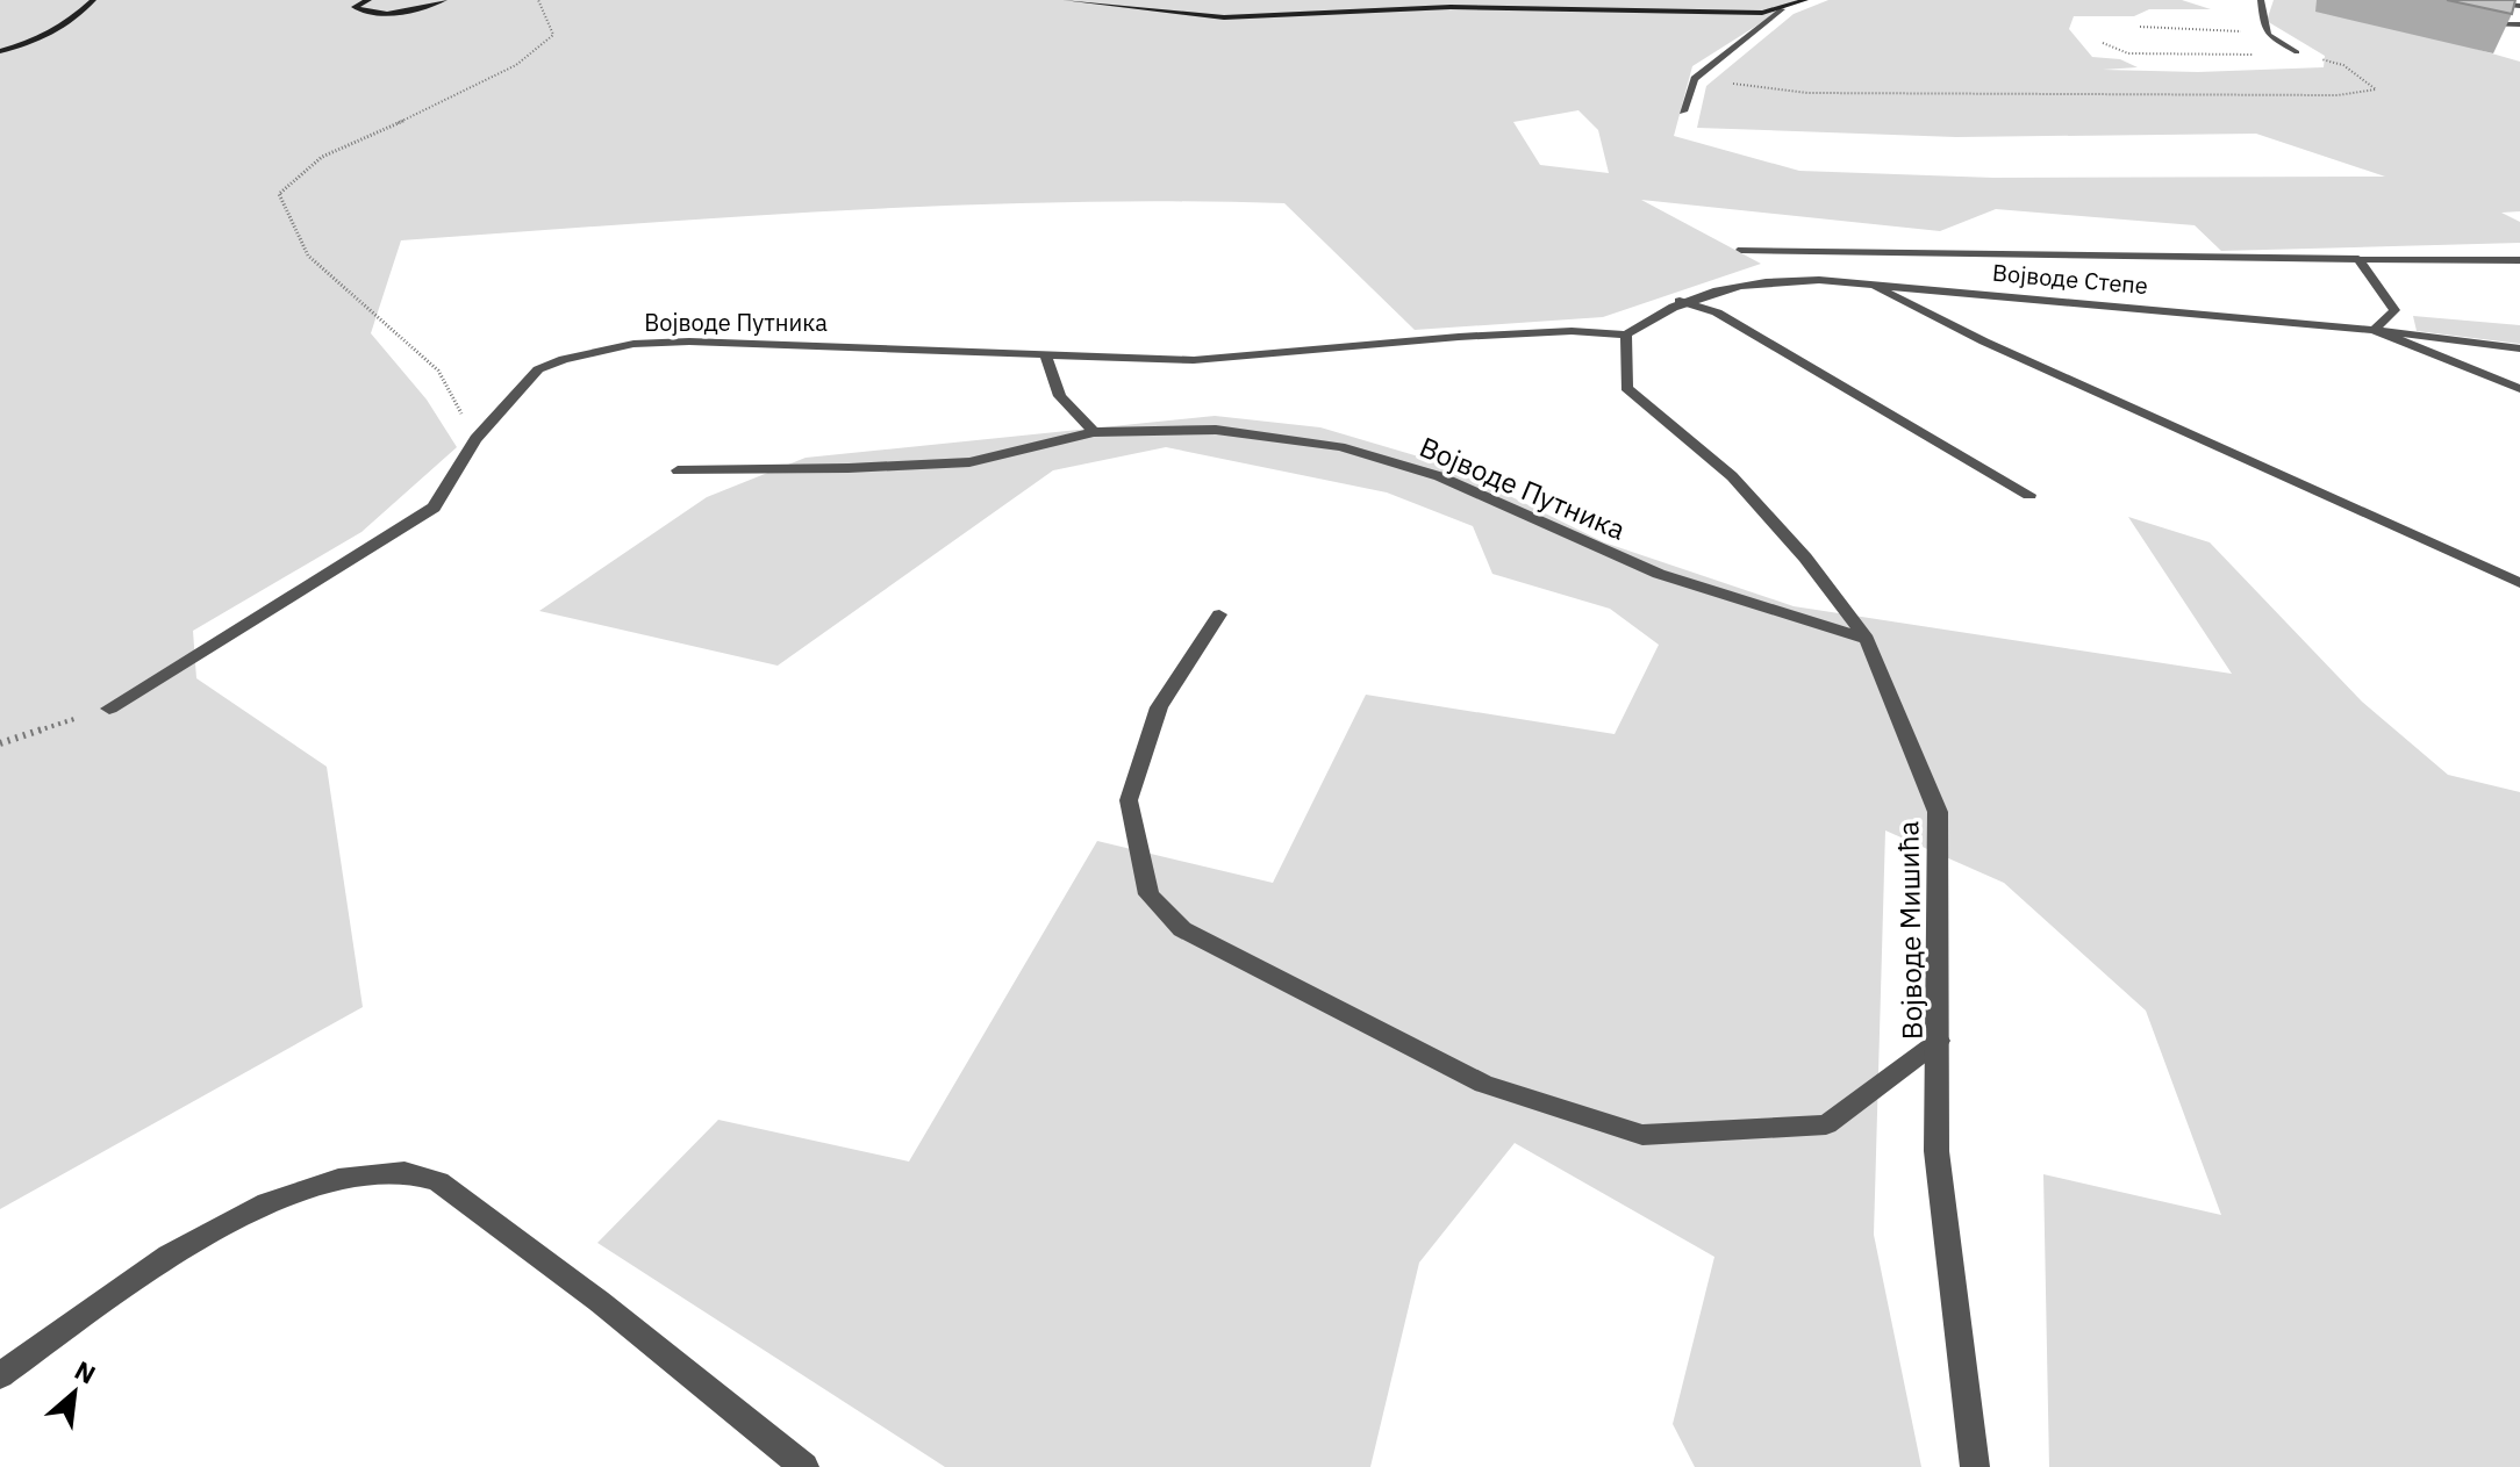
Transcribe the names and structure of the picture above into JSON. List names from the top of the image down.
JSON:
{
  "streets": {
    "street": ["Војводе Степе", "Војводе Путника", "Војводе Мишића"]
  },
  "crossings": [
    ["Војводе Степе", "Војводе Путника"],
    ["Војводе Степе", "Војводе Мишића"],
    ["Војводе Путника", "Војводе Мишића"]
  ],
  "north": "top right"
}
